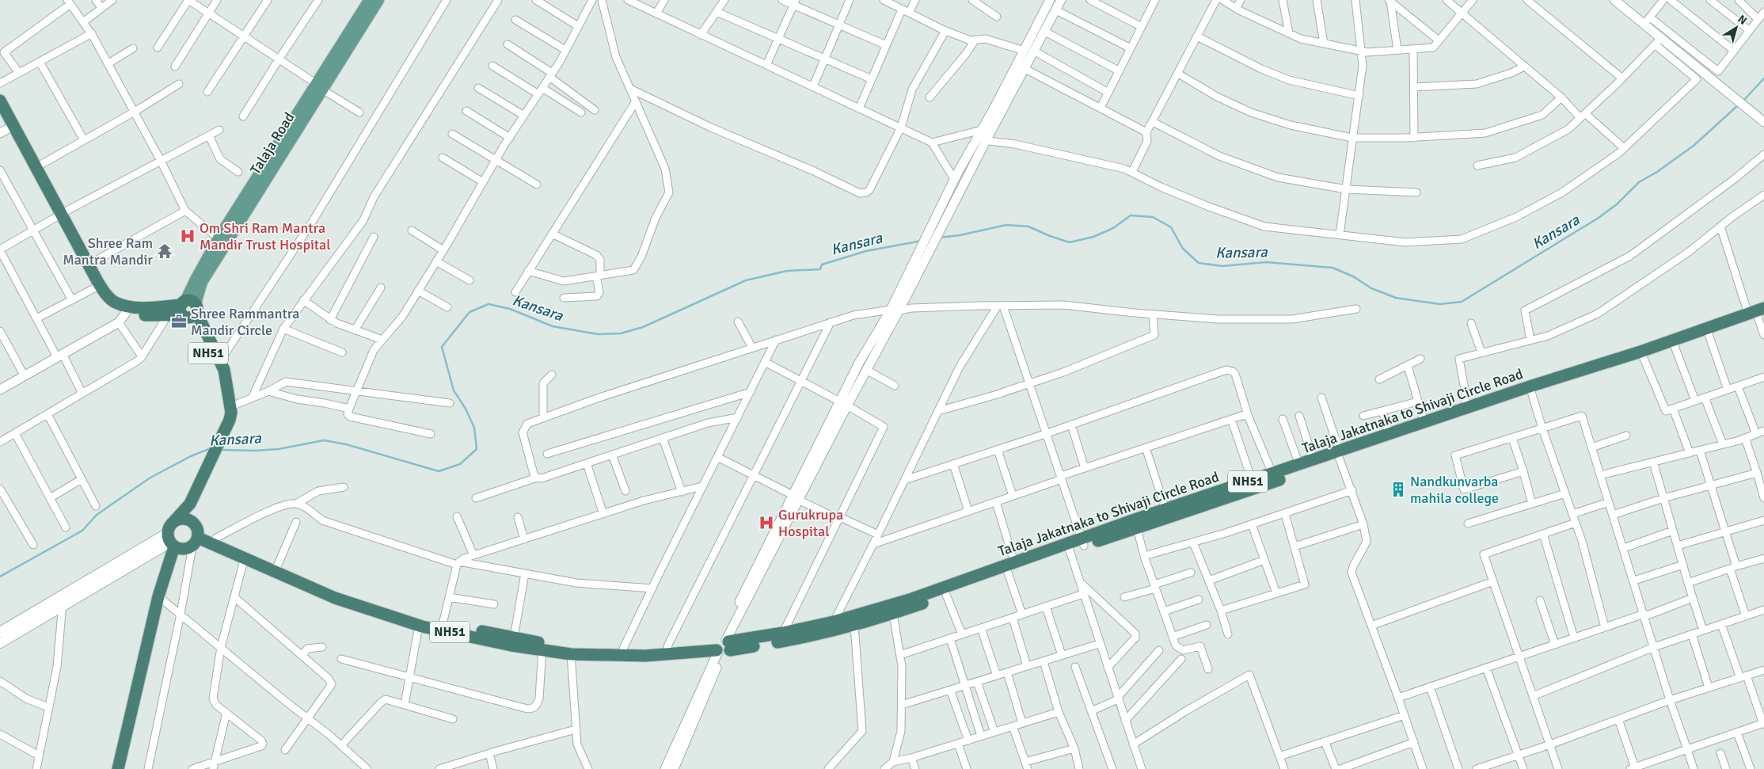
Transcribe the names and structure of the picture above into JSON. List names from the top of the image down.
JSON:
{
  "streets": {
    "highway": ["NH51", "Talaja Jakatnaka to Shivaji Circle Road"],
    "main road": ["Talaja Road"]
  },
  "crossings": [
    ["Talaja Road", "NH51"],
    ["NH51", "Talaja Jakatnaka to Shivaji Circle Road"]
  ],
  "water": ["Kansara"],
  "places": {
    "hospital": ["Om Shri Ram Mantra Mandir Trust Hospital", "Gurukrupa Hospital"],
    "temple": ["Shree Ram Mantra Mandir"],
    "office": ["Shree Rammantra Mandir Circle"],
    "building": ["Nandkunvarba mahila college"]
  },
  "north": "top right"
}
